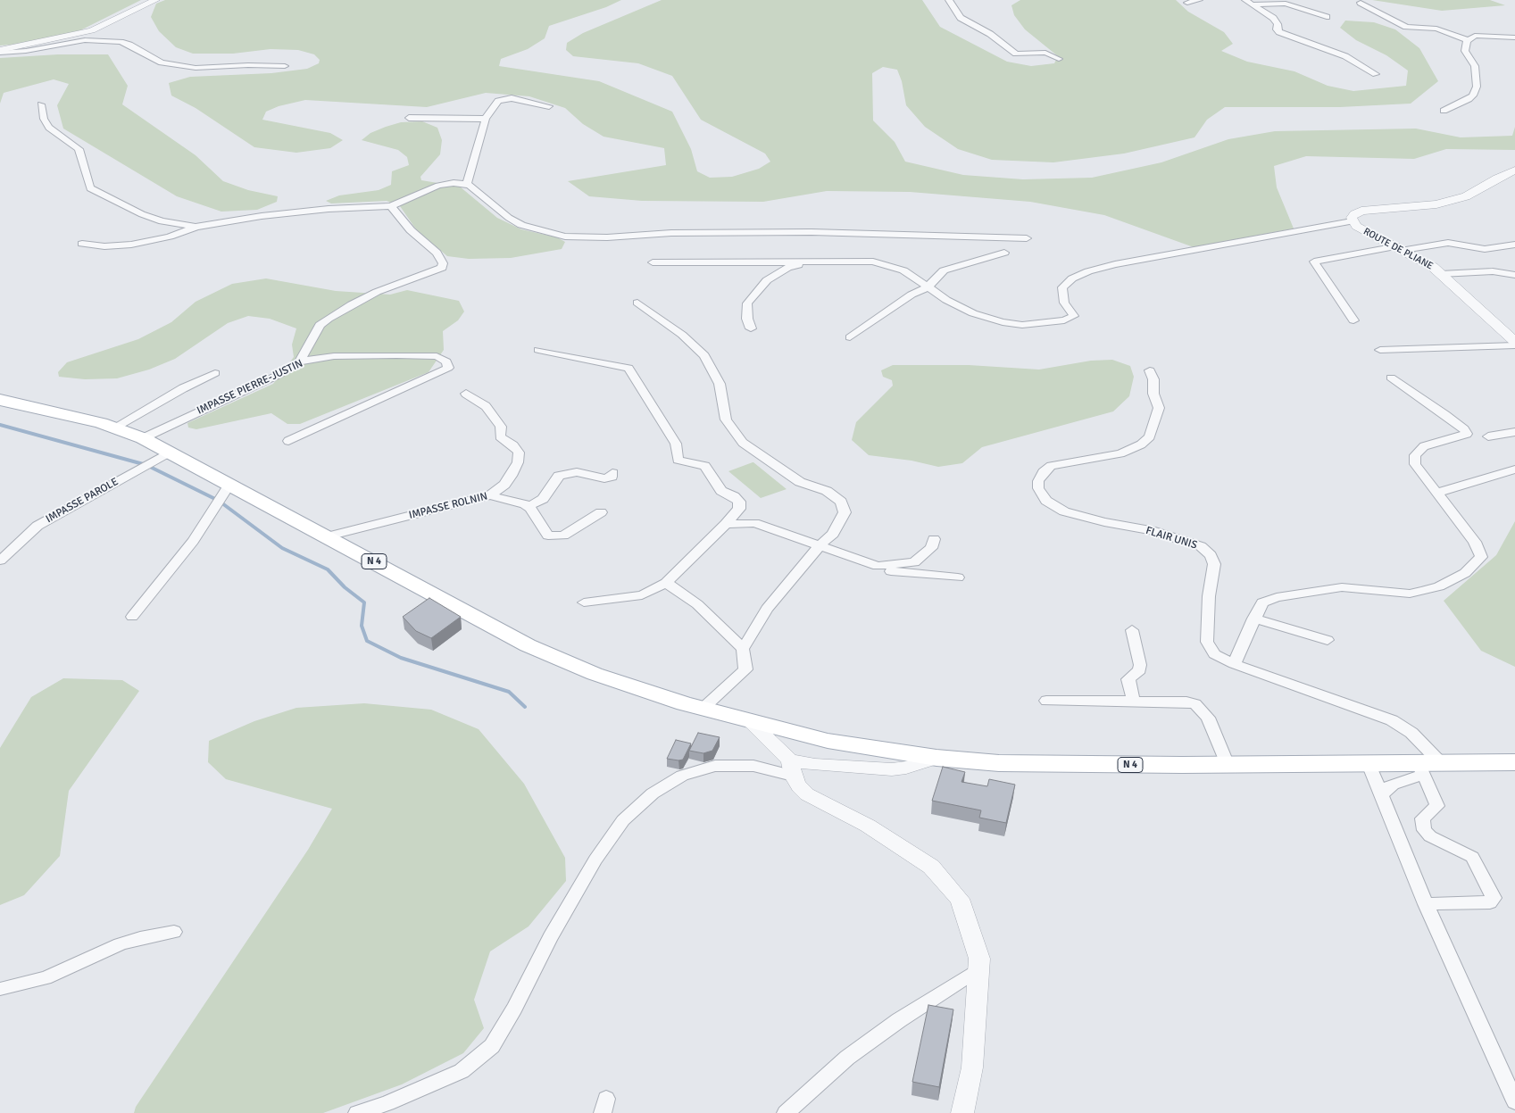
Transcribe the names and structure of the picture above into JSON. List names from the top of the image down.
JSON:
{
  "streets": {
    "main road": ["N 4"],
    "street": [
      "ROUTE DE PLIANE",
      "IMPASSE PIERRE-JUSTIN",
      "IMPASSE PAROLE",
      "IMPASSE ROLNIN",
      "FLAIR UNIS"
    ]
  },
  "crossings": [
    ["IMPASSE PIERRE-JUSTIN", "N 4"],
    ["IMPASSE PAROLE", "N 4"],
    ["IMPASSE ROLNIN", "N 4"],
    ["FLAIR UNIS", "N 4"]
  ]
}
